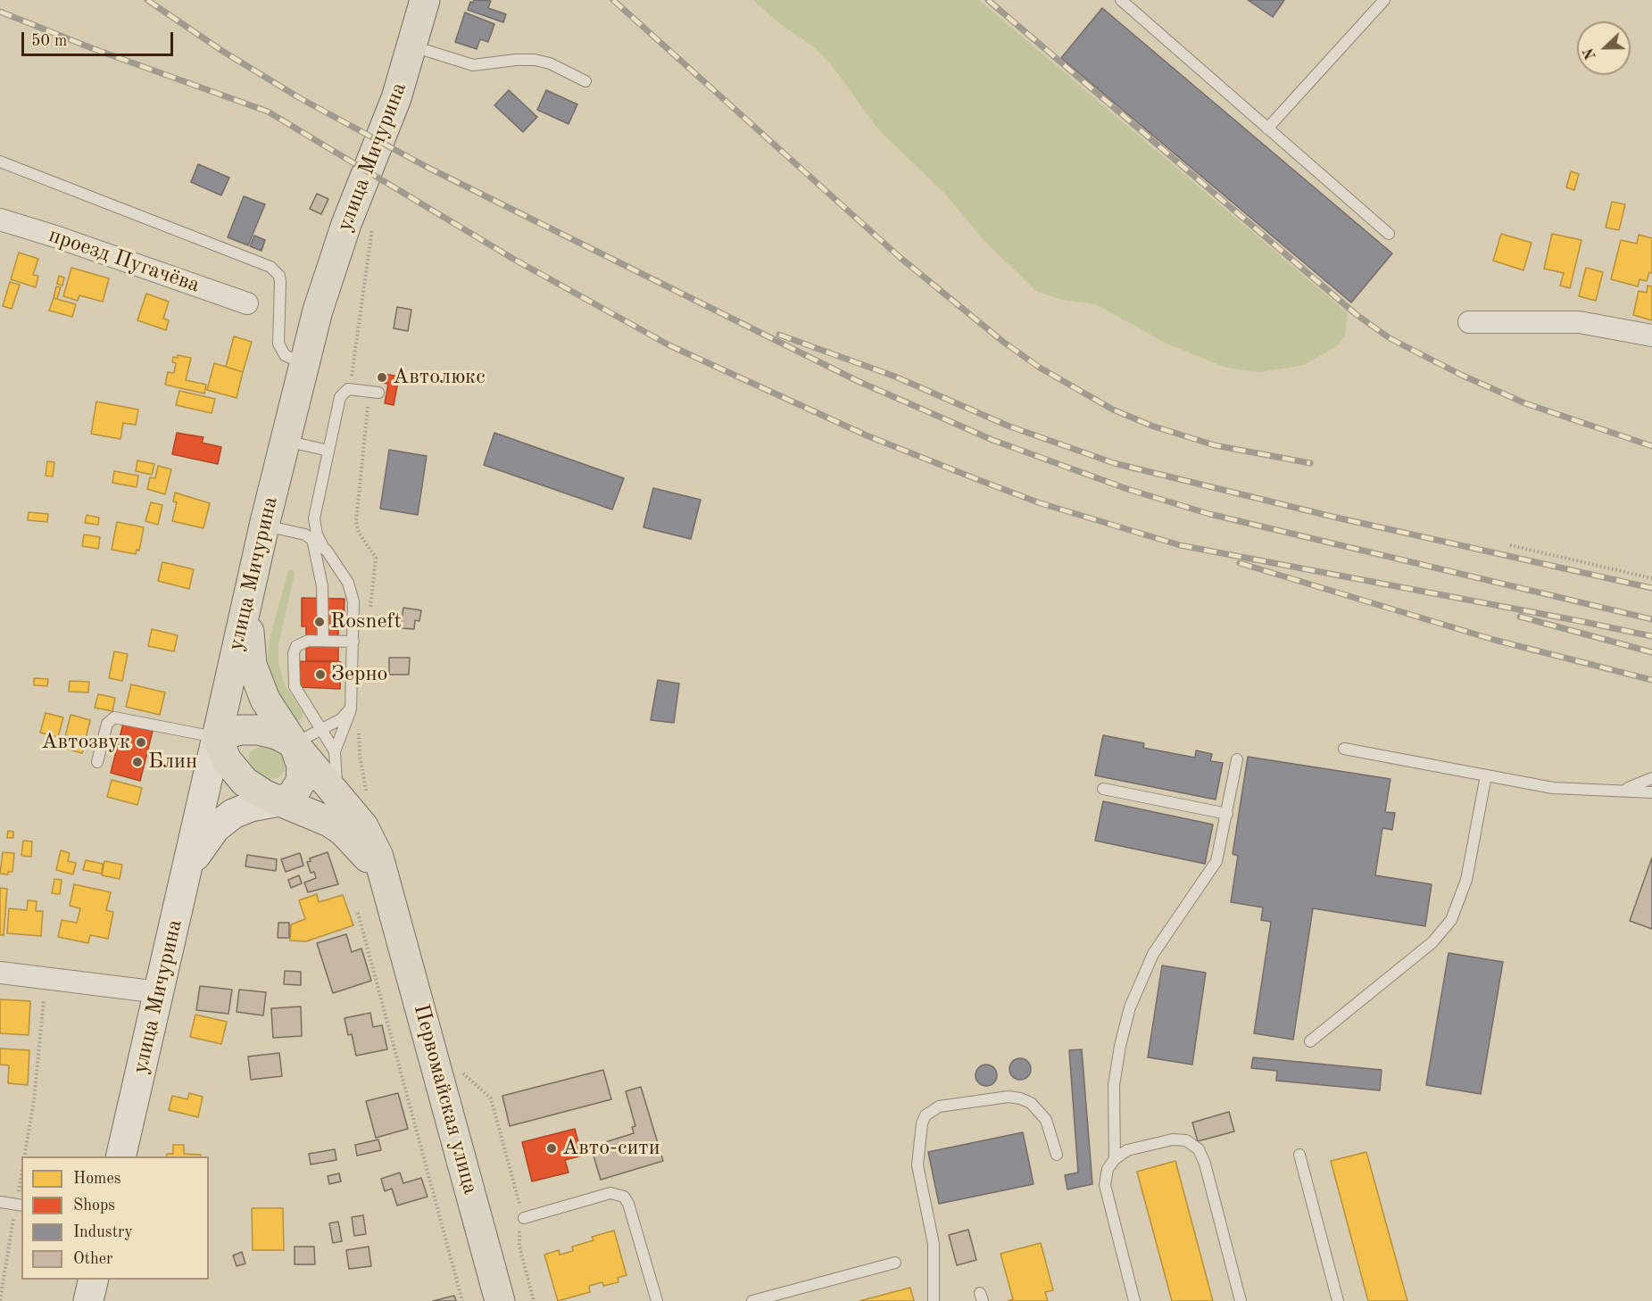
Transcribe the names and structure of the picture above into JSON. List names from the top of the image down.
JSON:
{
  "streets": {
    "main road": ["улица Мичурина", "Первомайская улица"],
    "street": ["проезд Пугачёва"]
  },
  "crossings": [
    ["улица Мичурина", "Первомайская улица"]
  ],
  "places": [
    "Автолюкс",
    "Rosneft",
    "Зерно",
    "Автозвук",
    "Блин",
    "Авто-сити"
  ],
  "legend": [
    "Homes",
    "Shops",
    "Industry",
    "Other"
  ],
  "scale_bar": "50 m",
  "north": "left"
}
